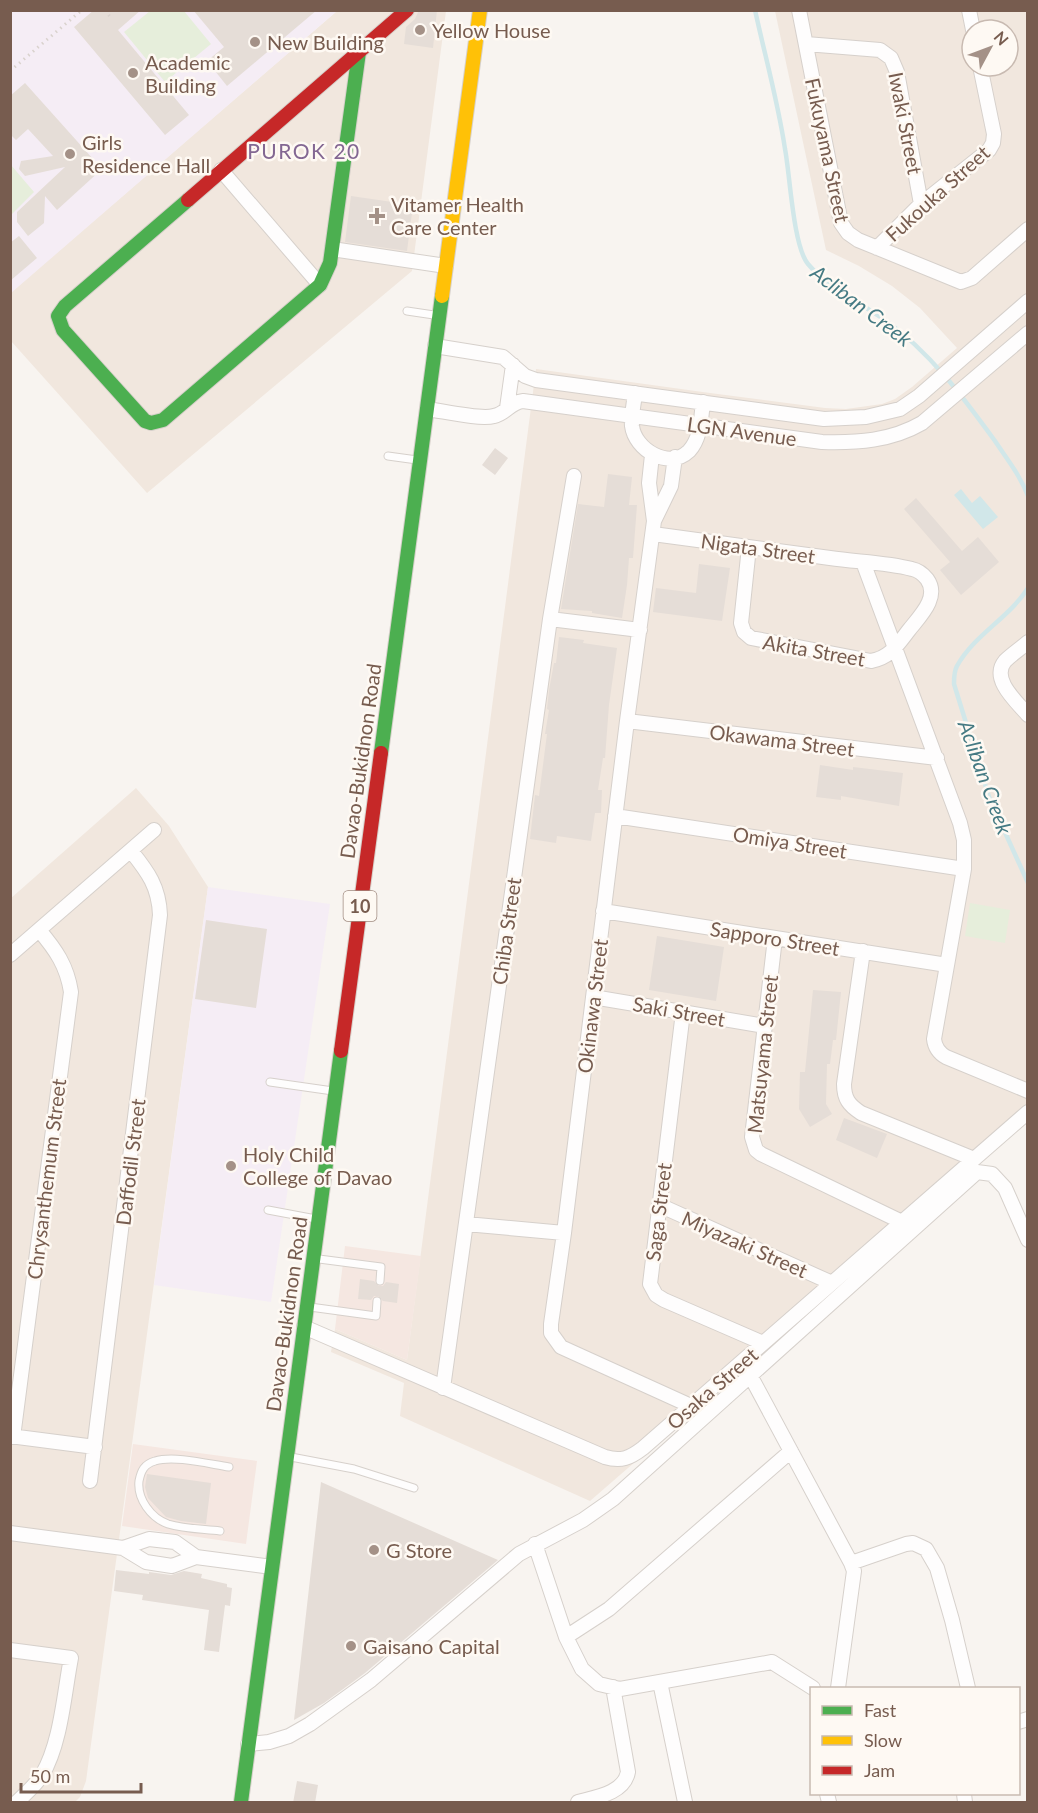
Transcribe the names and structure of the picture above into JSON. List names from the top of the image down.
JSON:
{
  "streets": {
    "main road": ["Davao-Bukidnon Road", "10"],
    "street": [
      "Iwaki Street",
      "Fukuyama Street",
      "Fukouka Street",
      "LGN Avenue",
      "Nigata Street",
      "Akita Street",
      "Okawama Street",
      "Omiya Street",
      "Chiba Street",
      "Sapporo Street",
      "Okinawa Street",
      "Saki Street",
      "Matsuyama Street",
      "Daffodil Street",
      "Chrysanthemum Street",
      "Saga Street",
      "Miyazaki Street",
      "Osaka Street"
    ]
  },
  "crossings": [
    ["Iwaki Street", "Fukuyama Street"],
    ["Iwaki Street", "Fukouka Street"],
    ["Fukuyama Street", "Fukouka Street"],
    ["LGN Avenue", "Davao-Bukidnon Road"],
    ["Nigata Street", "Akita Street"],
    ["Nigata Street", "Okinawa Street"],
    ["Okawama Street", "Okinawa Street"],
    ["Davao-Bukidnon Road", "Osaka Street"],
    ["Omiya Street", "Okinawa Street"],
    ["Chiba Street", "Osaka Street"],
    ["Sapporo Street", "Okinawa Street"],
    ["Sapporo Street", "Matsuyama Street"],
    ["Okinawa Street", "Saki Street"],
    ["Okinawa Street", "Osaka Street"],
    ["Saki Street", "Matsuyama Street"],
    ["Saki Street", "Saga Street"],
    ["Matsuyama Street", "Osaka Street"],
    ["Saga Street", "Miyazaki Street"],
    ["Saga Street", "Osaka Street"],
    ["Miyazaki Street", "Osaka Street"]
  ],
  "districts": ["PUROK 20"],
  "water": ["Acliban Creek"],
  "places": {
    "other": [
      "Yellow House",
      "New Building",
      "Academic Building",
      "Girls Residence Hall",
      "Holy Child College of Davao",
      "G Store",
      "Gaisano Capital"
    ],
    "health": ["Vitamer Health Care Center"]
  },
  "legend": ["Fast", "Slow", "Jam"],
  "scale_bar": "50 m",
  "north": "top right"
}
